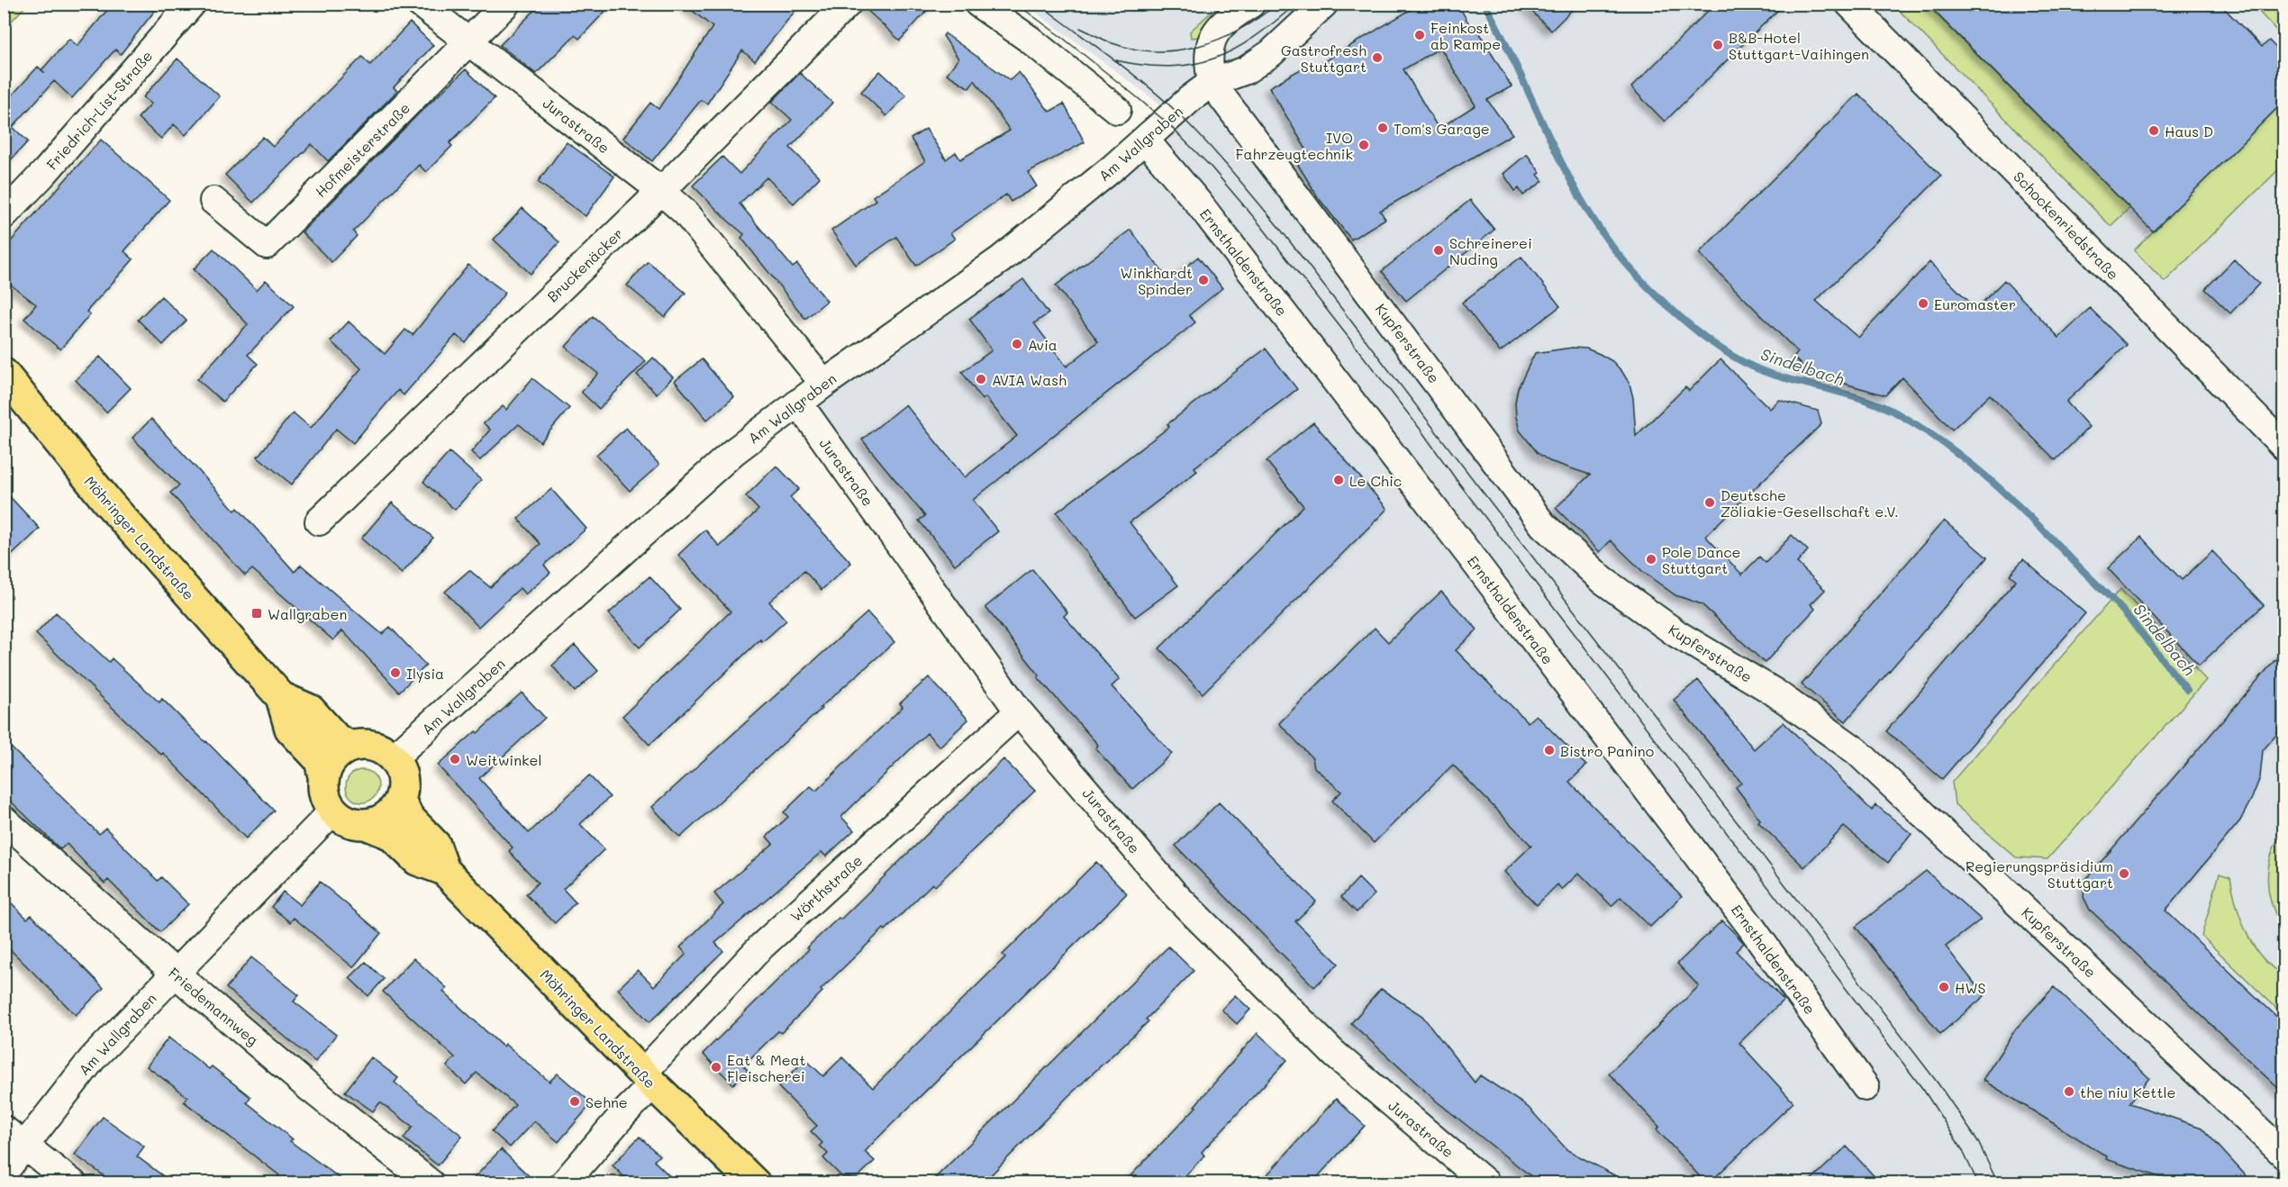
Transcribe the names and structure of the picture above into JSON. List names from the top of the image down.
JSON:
{
  "streets": {
    "main road": ["Möhringer Landstraße"],
    "street": [
      "Friedrich-List-Straße",
      "Jurastraße",
      "Am Wallgraben",
      "Hofmeisterstraße",
      "Schockenriedstraße",
      "Ernsthaldenstraße",
      "Bruckenäcker",
      "Kupferstraße",
      "Wörthstraße",
      "Friedemannweg"
    ]
  },
  "crossings": [
    ["Jurastraße", "Am Wallgraben"],
    ["Jurastraße", "Hofmeisterstraße"],
    ["Jurastraße", "Bruckenäcker"],
    ["Jurastraße", "Wörthstraße"],
    ["Am Wallgraben", "Ernsthaldenstraße"],
    ["Am Wallgraben", "Kupferstraße"],
    ["Am Wallgraben", "Möhringer Landstraße"],
    ["Am Wallgraben", "Friedemannweg"],
    ["Möhringer Landstraße", "Wörthstraße"]
  ],
  "water": ["Sindelbach"],
  "places": {
    "other": [
      "Feinkost ab Rampe",
      "B&B-Hotel Stuttgart-Vaihingen",
      "Gastrofresh Stuttgart",
      "Tom's Garage",
      "Haus D",
      "IVO Fahrzeugtechnik",
      "Schreinerei Nuding",
      "Winkhardt Spinder",
      "Euromaster",
      "Avia",
      "AVIA Wash",
      "Le Chic",
      "Deutsche Zöliakie-Gesellschaft e.V.",
      "Pole Dance Stuttgart",
      "Ilysia",
      "Bistro Panino",
      "Weitwinkel",
      "Regierungspräsidium Stuttgart",
      "HWS",
      "Eat & Meat Fleischerei",
      "the niu Kettle",
      "Sehne"
    ],
    "transit": ["Wallgraben"]
  }
}
